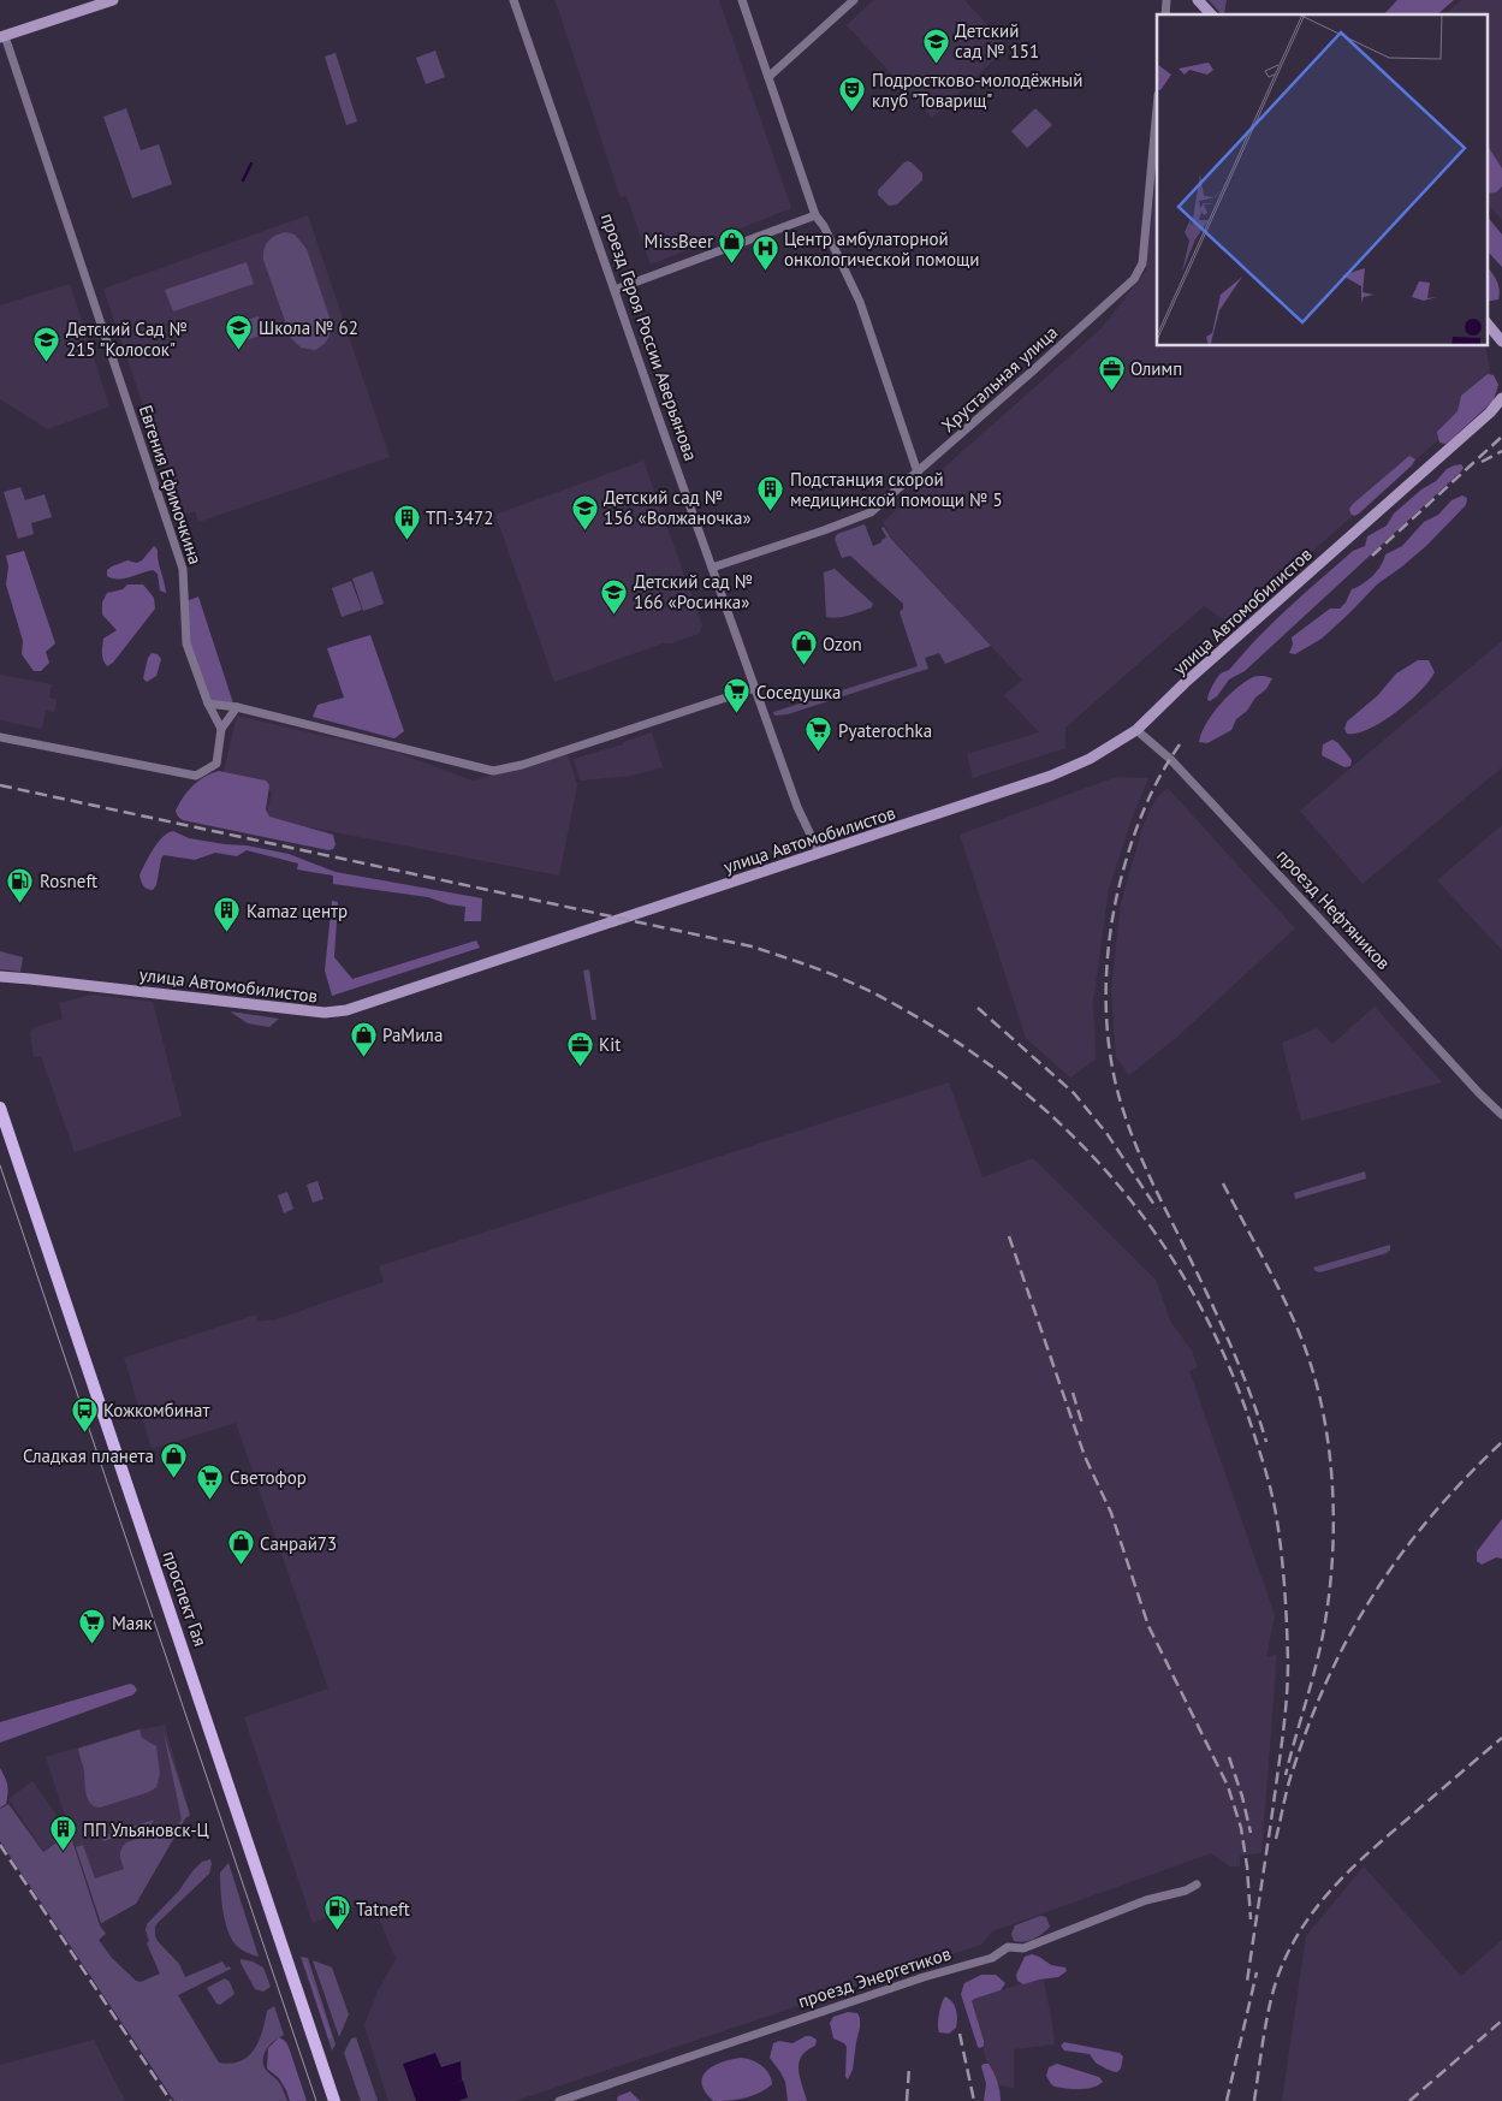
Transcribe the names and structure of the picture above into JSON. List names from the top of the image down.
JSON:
{
  "streets": {
    "main road": ["проспект Гая"],
    "street": [
      "проезд Героя России Аверьянова",
      "Хрустальная улица",
      "Евгения Ефимочкина",
      "улица Автомобилистов",
      "проезд Нефтяников",
      "проезд Энергетиков"
    ]
  },
  "crossings": [
    ["проезд Героя России Аверьянова", "Хрустальная улица"],
    ["проезд Героя России Аверьянова", "улица Автомобилистов"],
    ["улица Автомобилистов", "проезд Нефтяников"]
  ],
  "places": {
    "school or university": [
      "Детский сад № 151",
      "Школа № 62",
      "Детский Сад № 215 \"Колосок\"",
      "Детский сад № 156 «Волжаночка»",
      "Детский сад № 166 «Росинка»"
    ],
    "theatre": ["Подростково-молодёжный клуб \"Товарищ\""],
    "shop": [
      "MissBeer",
      "Ozon",
      "РаМила",
      "Сладкая планета",
      "Санрай73"
    ],
    "hospital": ["Центр амбулаторной онкологической помощи"],
    "office": ["Олимп", "Kit"],
    "building": [
      "Подстанция скорой медицинской помощи № 5",
      "ТП-3472",
      "Kamaz центр",
      "ПП Ульяновск-Ц"
    ],
    "supermarket": [
      "Соседушка",
      "Pyaterochka",
      "Светофор",
      "Маяк"
    ],
    "fuel station": ["Rosneft", "Tatneft"],
    "bus stop": ["Кожкомбинат"]
  }
}
